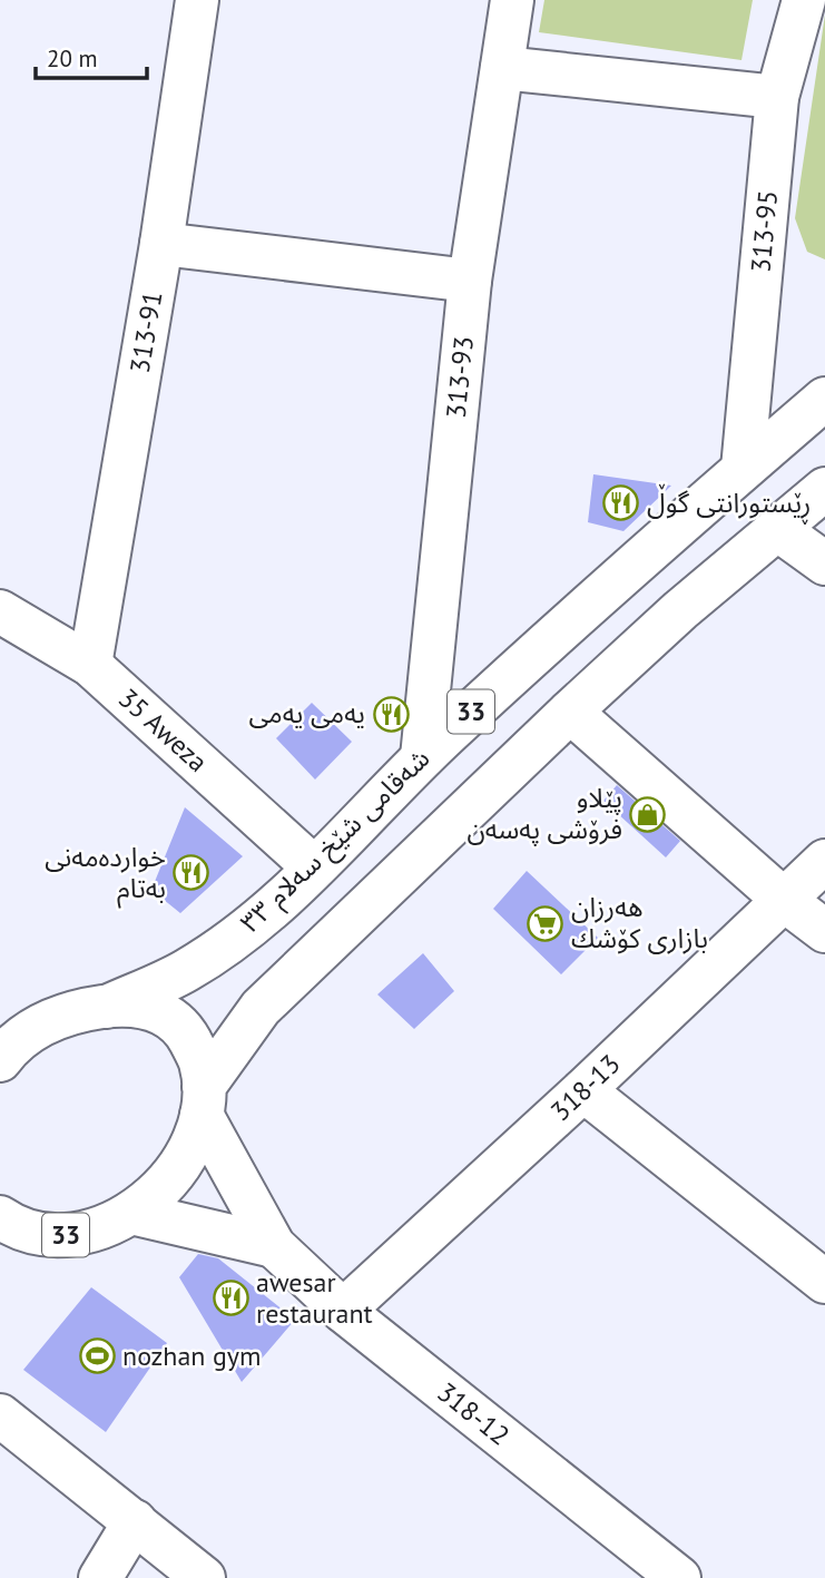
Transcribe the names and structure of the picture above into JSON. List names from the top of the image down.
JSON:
{
  "streets": {
    "street": [
      "313-95",
      "313-91",
      "313-93",
      "33",
      "35 Aweza",
      "شەقامی شێخ سەلام ٣٣",
      "318-13",
      "318-12"
    ]
  },
  "crossings": [
    ["313-95", "شەقامی شێخ سەلام ٣٣"],
    ["313-91", "35 Aweza"],
    ["313-93", "شەقامی شێخ سەلام ٣٣"],
    ["33", "شەقامی شێخ سەلام ٣٣"],
    ["33", "318-12"],
    ["35 Aweza", "شەقامی شێخ سەلام ٣٣"],
    ["شەقامی شێخ سەلام ٣٣", "318-12"],
    ["318-13", "318-12"]
  ],
  "places": {
    "restaurant": [
      "ڕێستورانتی گوڵ",
      "یەمی یەمی",
      "خواردەمەنی بەتام",
      "awesar restaurant"
    ],
    "shop": ["پێلاو فرۆشی پەسەن"],
    "supermarket": ["هەرزان بازاری کۆشك"],
    "sports": ["nozhan gym"]
  },
  "scale_bar": "20 m"
}
